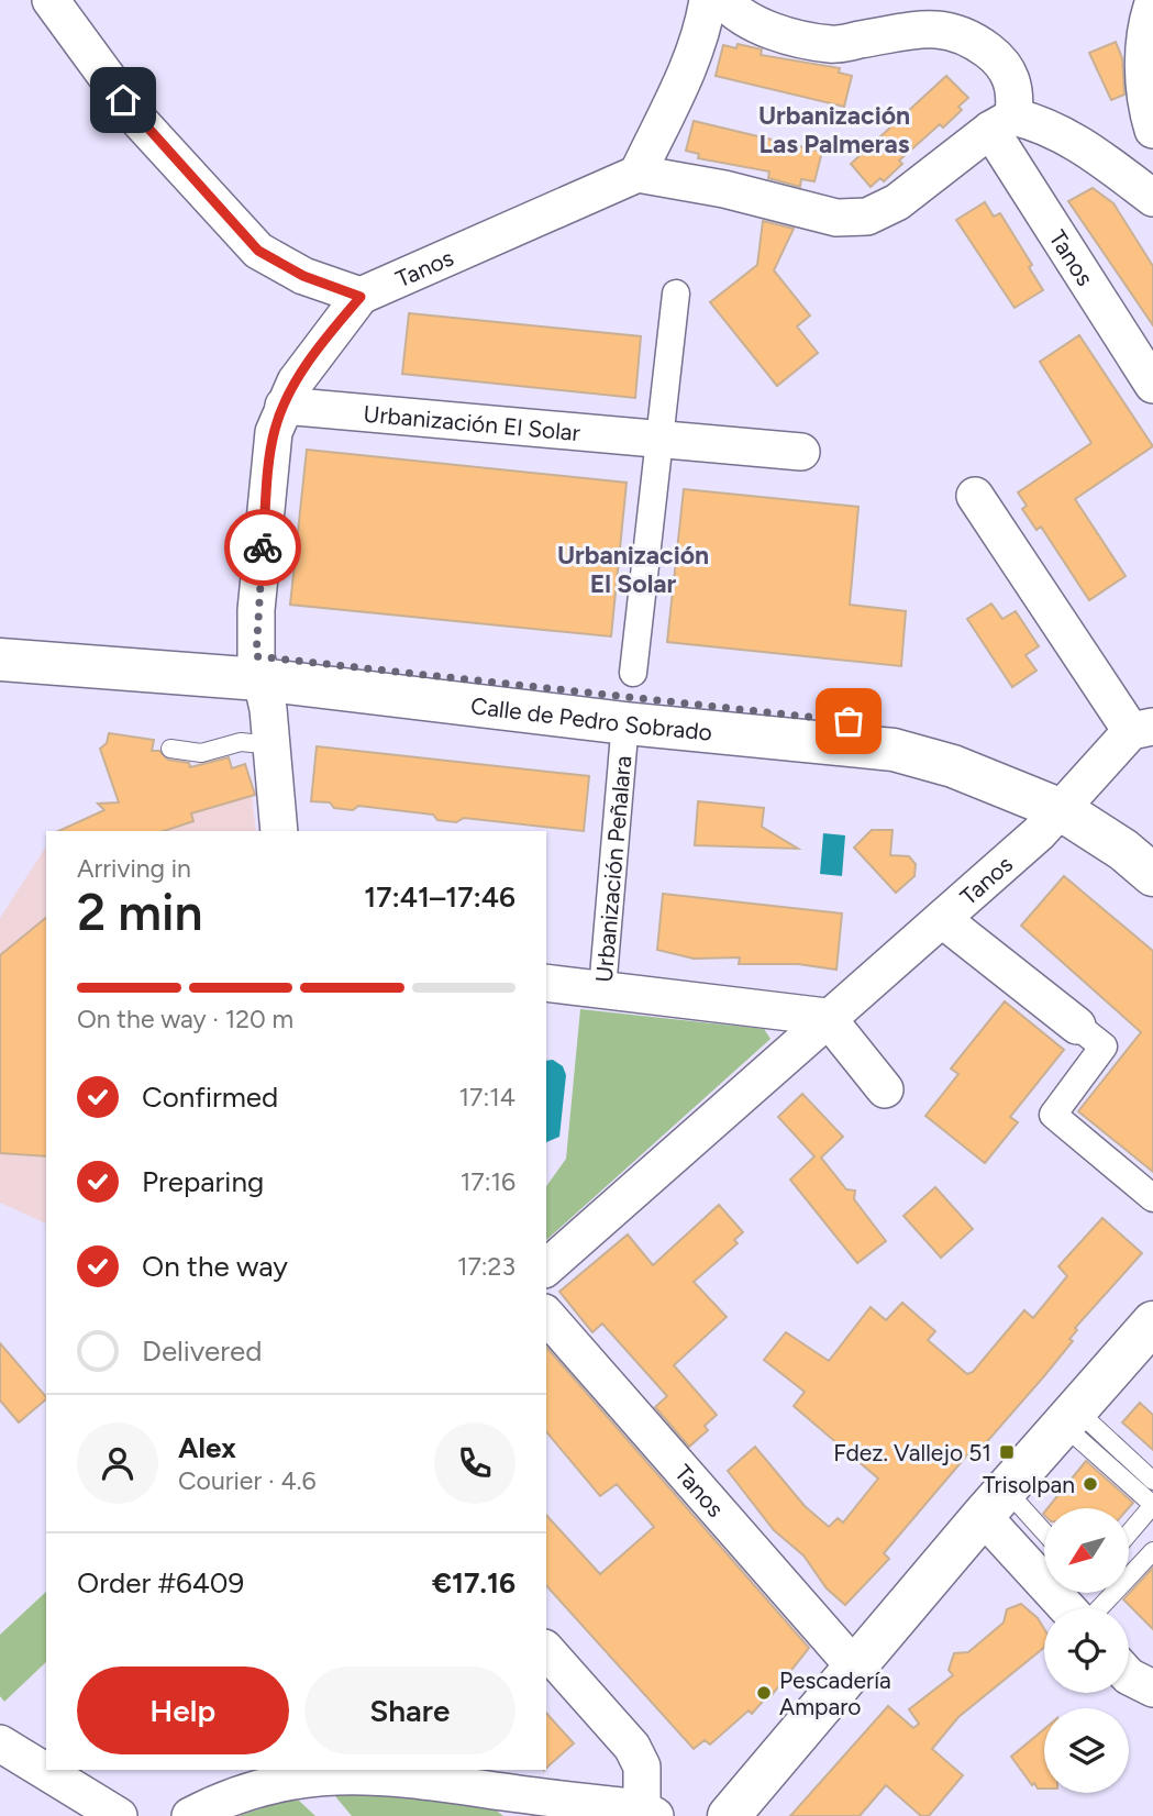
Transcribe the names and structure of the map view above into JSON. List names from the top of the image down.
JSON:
{
  "streets": {
    "main road": ["Calle de Pedro Sobrado"],
    "street": ["Tanos", "Urbanización El Solar", "Urbanización Peñalara"]
  },
  "crossings": [
    ["Tanos", "Calle de Pedro Sobrado"]
  ],
  "districts": ["Urbanización Las Palmeras", "Urbanización El Solar"],
  "places": {
    "transit": ["Fdez. Vallejo 51"],
    "other": ["Trisolpan", "Pescadería Amparo"]
  },
  "north": "bottom left",
  "page": {
    "heading": ["2 min", "Arriving in", "17:41–17:46"],
    "panel": [
      "Alex",
      "Courier · 4.6",
      "Order #6409",
      "€17.16"
    ],
    "bar": "On the way · 120 m",
    "list": [
      ["Confirmed", "17:14"],
      ["Preparing", "17:16"],
      ["On the way", "17:23"],
      "Delivered"
    ],
    "buttons": ["Help", "Share"]
  }
}
